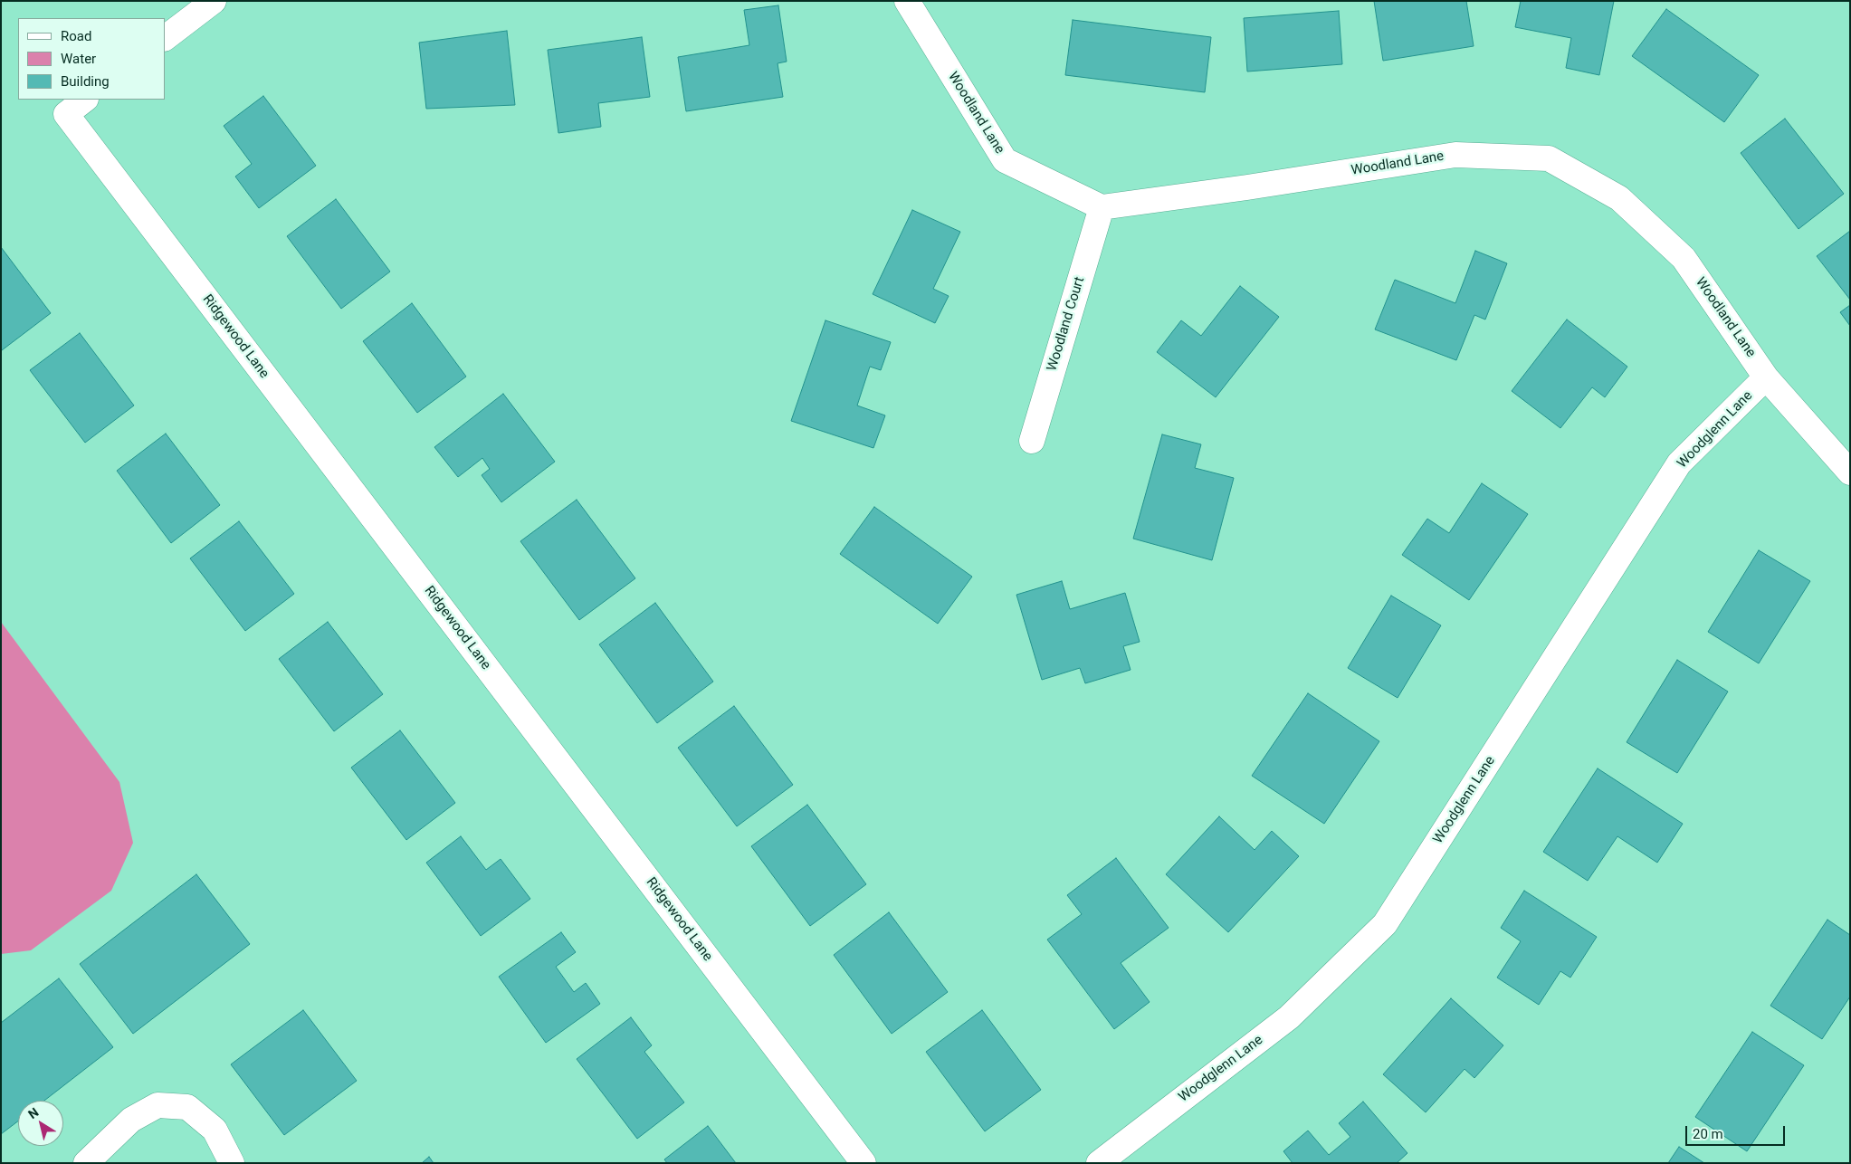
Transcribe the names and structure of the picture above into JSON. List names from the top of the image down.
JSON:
{
  "streets": {
    "street": [
      "Woodland Lane",
      "Woodland Court",
      "Ridgewood Lane",
      "Woodglenn Lane"
    ]
  },
  "crossings": [
    ["Woodland Lane", "Woodland Court"],
    ["Woodland Lane", "Woodglenn Lane"]
  ],
  "legend": ["Road", "Water", "Building"],
  "scale_bar": "20 m",
  "north": "top left"
}
